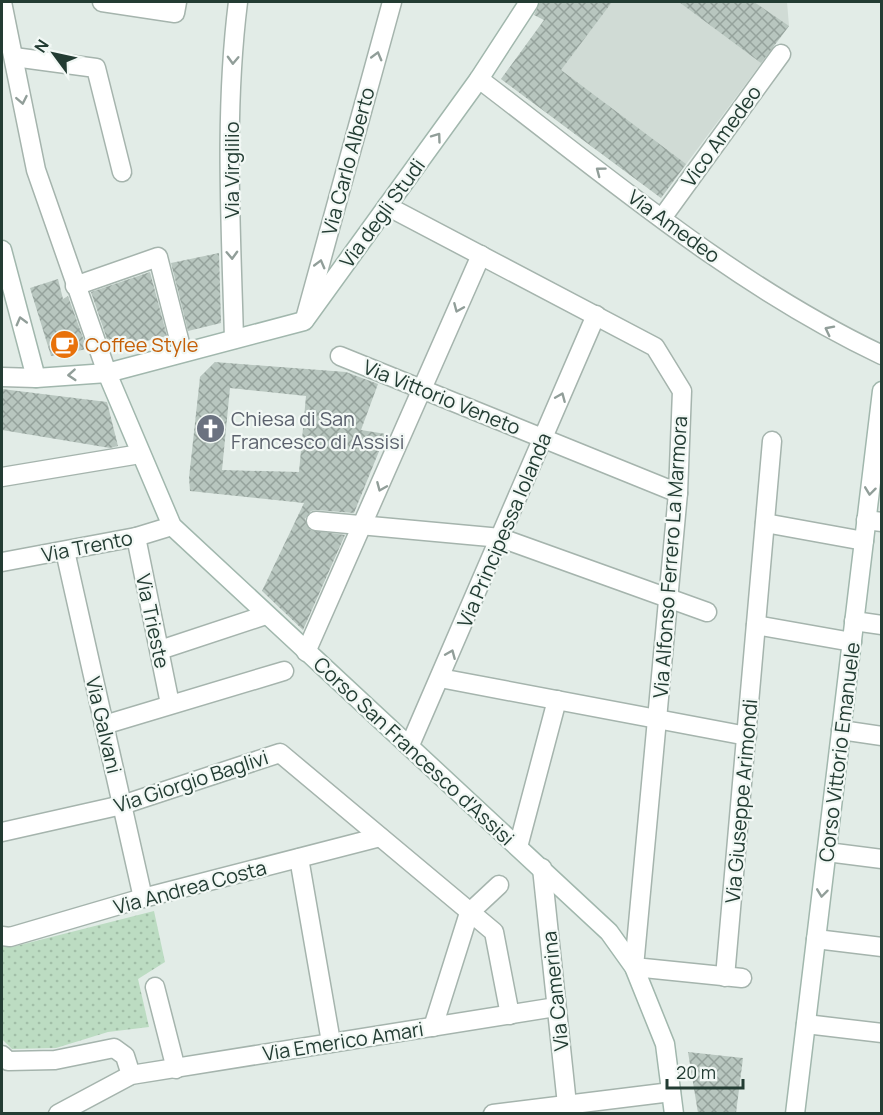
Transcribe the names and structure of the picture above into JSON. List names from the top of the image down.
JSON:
{
  "streets": {
    "street": [
      "Vico Amedeo",
      "Via Carlo Alberto",
      "Via Virglilio",
      "Via degli Studi",
      "Via Amedeo",
      "Via Vittorio Veneto",
      "Via Principessa Iolanda",
      "Via Trento",
      "Via Alfonso Ferrero La Marmora",
      "Via Trieste",
      "Via Galvani",
      "Corso San Francesco d'Assisi",
      "Corso Vittorio Emanuele",
      "Via Giorgio Baglivi",
      "Via Giuseppe Arimondi",
      "Via Andrea Costa",
      "Via Camerina",
      "Via Emerico Amari"
    ]
  },
  "crossings": [
    ["Vico Amedeo", "Via Amedeo"],
    ["Via Carlo Alberto", "Via degli Studi"],
    ["Via degli Studi", "Via Amedeo"],
    ["Via degli Studi", "Via Alfonso Ferrero La Marmora"],
    ["Via Vittorio Veneto", "Via Principessa Iolanda"],
    ["Via Vittorio Veneto", "Via Alfonso Ferrero La Marmora"],
    ["Via Principessa Iolanda", "Via Alfonso Ferrero La Marmora"],
    ["Via Principessa Iolanda", "Corso San Francesco d'Assisi"],
    ["Via Trento", "Via Trieste"],
    ["Via Trento", "Via Galvani"],
    ["Via Trento", "Corso San Francesco d'Assisi"],
    ["Via Alfonso Ferrero La Marmora", "Corso San Francesco d'Assisi"],
    ["Via Alfonso Ferrero La Marmora", "Via Giuseppe Arimondi"],
    ["Via Galvani", "Via Giorgio Baglivi"],
    ["Via Galvani", "Via Andrea Costa"],
    ["Corso San Francesco d'Assisi", "Via Giuseppe Arimondi"],
    ["Corso San Francesco d'Assisi", "Via Camerina"],
    ["Via Giorgio Baglivi", "Via Andrea Costa"],
    ["Via Giorgio Baglivi", "Via Emerico Amari"],
    ["Via Camerina", "Via Emerico Amari"]
  ],
  "one_way": ["Via Virglilio", "Via degli Studi", "Via Amedeo"],
  "places": {
    "cafe": ["Coffee Style"],
    "church": ["Chiesa di San Francesco di Assisi"]
  },
  "scale_bar": "20 m",
  "north": "top left"
}
